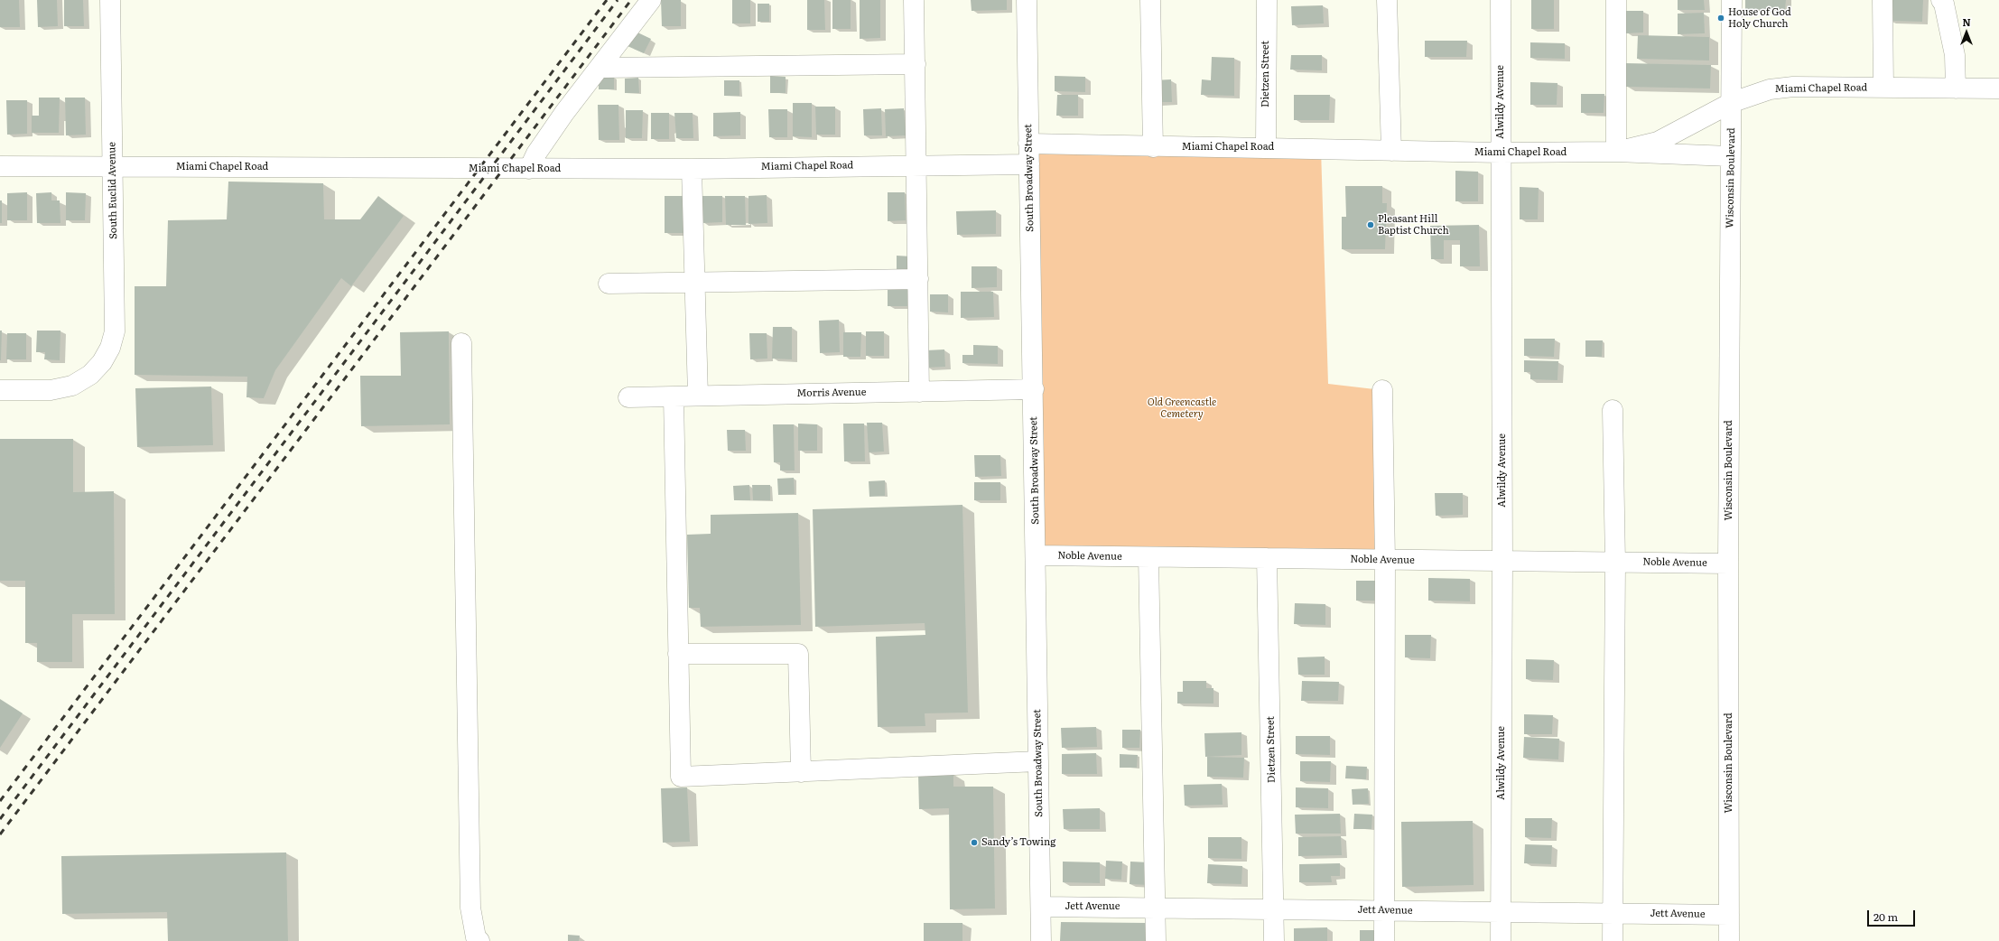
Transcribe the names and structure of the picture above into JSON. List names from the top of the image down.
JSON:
{
  "streets": {
    "street": [
      "Dietzen Street",
      "Miami Chapel Road",
      "Alwildy Avenue",
      "South Broadway Street",
      "Wisconsin Boulevard",
      "South Euclid Avenue",
      "Morris Avenue",
      "Noble Avenue",
      "Jett Avenue"
    ]
  },
  "crossings": [
    ["Dietzen Street", "Miami Chapel Road"],
    ["Dietzen Street", "Noble Avenue"],
    ["Dietzen Street", "Jett Avenue"],
    ["Miami Chapel Road", "Alwildy Avenue"],
    ["Miami Chapel Road", "South Broadway Street"],
    ["Miami Chapel Road", "Wisconsin Boulevard"],
    ["Miami Chapel Road", "South Euclid Avenue"],
    ["Alwildy Avenue", "Noble Avenue"],
    ["Alwildy Avenue", "Jett Avenue"],
    ["South Broadway Street", "Morris Avenue"],
    ["South Broadway Street", "Noble Avenue"],
    ["South Broadway Street", "Jett Avenue"],
    ["Wisconsin Boulevard", "Noble Avenue"],
    ["Wisconsin Boulevard", "Jett Avenue"]
  ],
  "parks": ["Old Greencastle Cemetery"],
  "places": ["House of God Holy Church", "Pleasant Hill Baptist Church", "Sandy’s Towing"],
  "scale_bar": "20 m",
  "north": "top"
}
